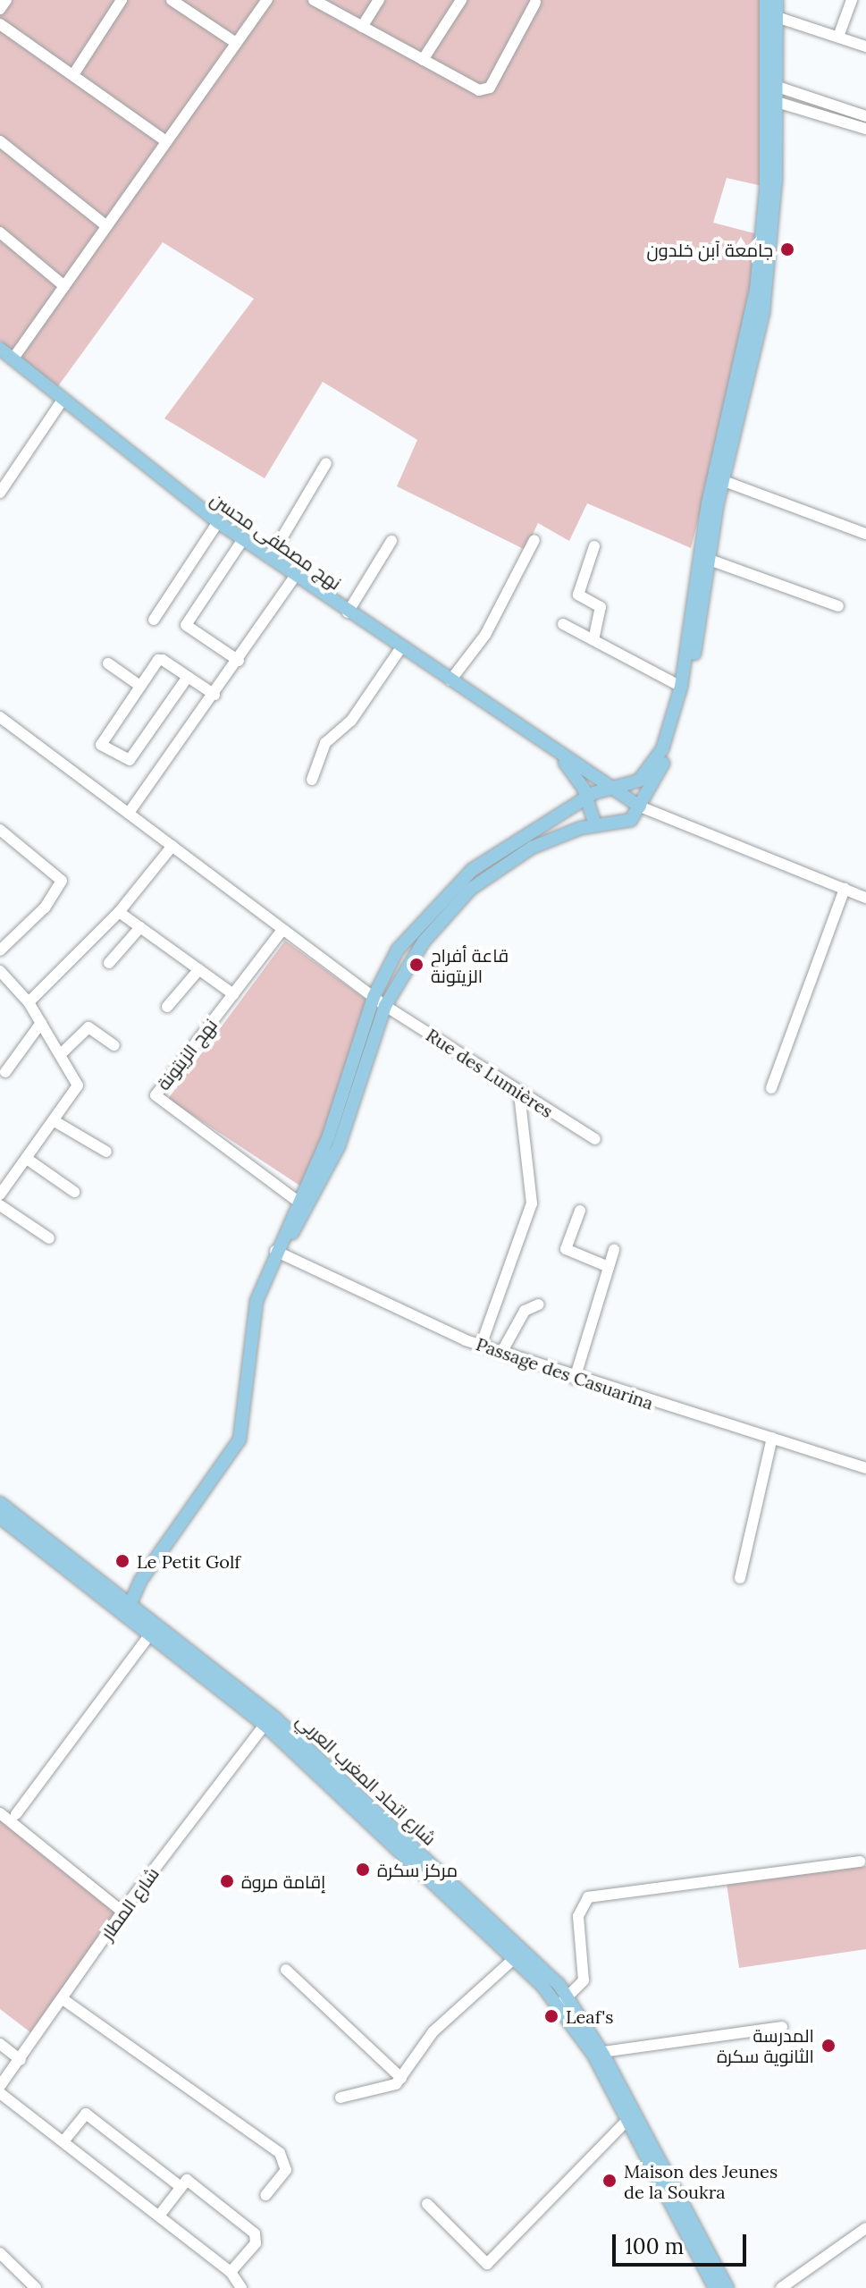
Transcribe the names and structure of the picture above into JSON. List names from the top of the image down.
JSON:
{
  "streets": {
    "main road": ["نهج مصطفى محسن", "شارع اتحاد المغرب العربي"],
    "street": [
      "نهج الزيتونة",
      "Rue des Lumières",
      "Passage des Casuarina",
      "شارع المطار"
    ]
  },
  "crossings": [
    ["نهج الزيتونة", "Rue des Lumières"],
    ["شارع اتحاد المغرب العربي", "شارع المطار"]
  ],
  "places": [
    "جامعة آبن خلدون",
    "قاعة أفراح الزيتونة",
    "Le Petit Golf",
    "مركز سكرة",
    "إقامة مروة",
    "Leaf's",
    "المدرسة الثانوية سكرة",
    "Maison des Jeunes de la Soukra"
  ],
  "scale_bar": "100 m"
}
